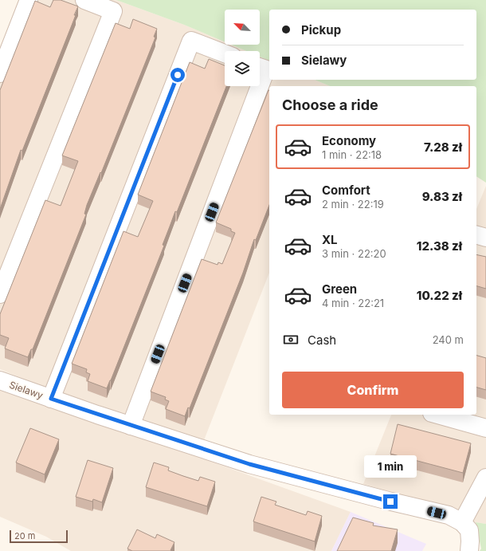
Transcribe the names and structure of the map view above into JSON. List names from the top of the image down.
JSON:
{
  "streets": {
    "street": ["Sielawy"]
  },
  "scale_bar": "20 m",
  "north": "top left",
  "page": {
    "banner": ["Pickup", "Sielawy"],
    "heading": "Choose a ride",
    "list": [
      {
        "name": "Economy",
        "note": "1 min · 22:18",
        "value": "7.28 zł"
      },
      {
        "name": "Comfort",
        "note": "2 min · 22:19",
        "value": "9.83 zł"
      },
      {
        "name": "XL",
        "note": "3 min · 22:20",
        "value": "12.38 zł"
      },
      {
        "name": "Green",
        "note": "4 min · 22:21",
        "value": "10.22 zł"
      }
    ],
    "pay": ["Cash", "240 m"],
    "buttons": "Confirm",
    "bubble": "1 min",
    "scale": "20 m"
  }
}
